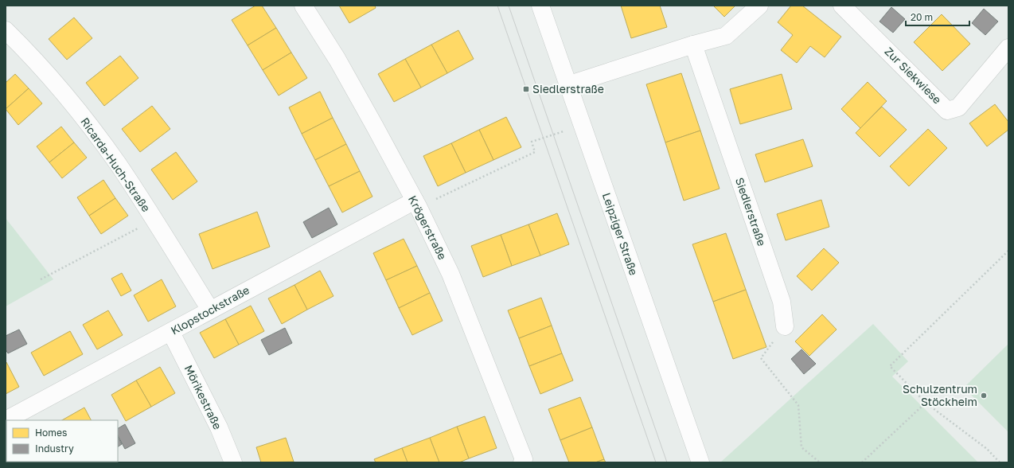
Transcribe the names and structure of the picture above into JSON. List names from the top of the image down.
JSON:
{
  "streets": {
    "street": [
      "Zur Siekwiese",
      "Ricarda-Huch-Straße",
      "Siedlerstraße",
      "Krögerstraße",
      "Leipziger Straße",
      "Klopstockstraße",
      "Mörikestraße"
    ]
  },
  "crossings": [
    ["Ricarda-Huch-Straße", "Klopstockstraße"],
    ["Krögerstraße", "Klopstockstraße"],
    ["Klopstockstraße", "Mörikestraße"]
  ],
  "places": {
    "transit": ["Siedlerstraße"],
    "other": ["Schulzentrum Stöckheim"]
  },
  "legend": ["Homes", "Industry"],
  "scale_bar": "20 m"
}
